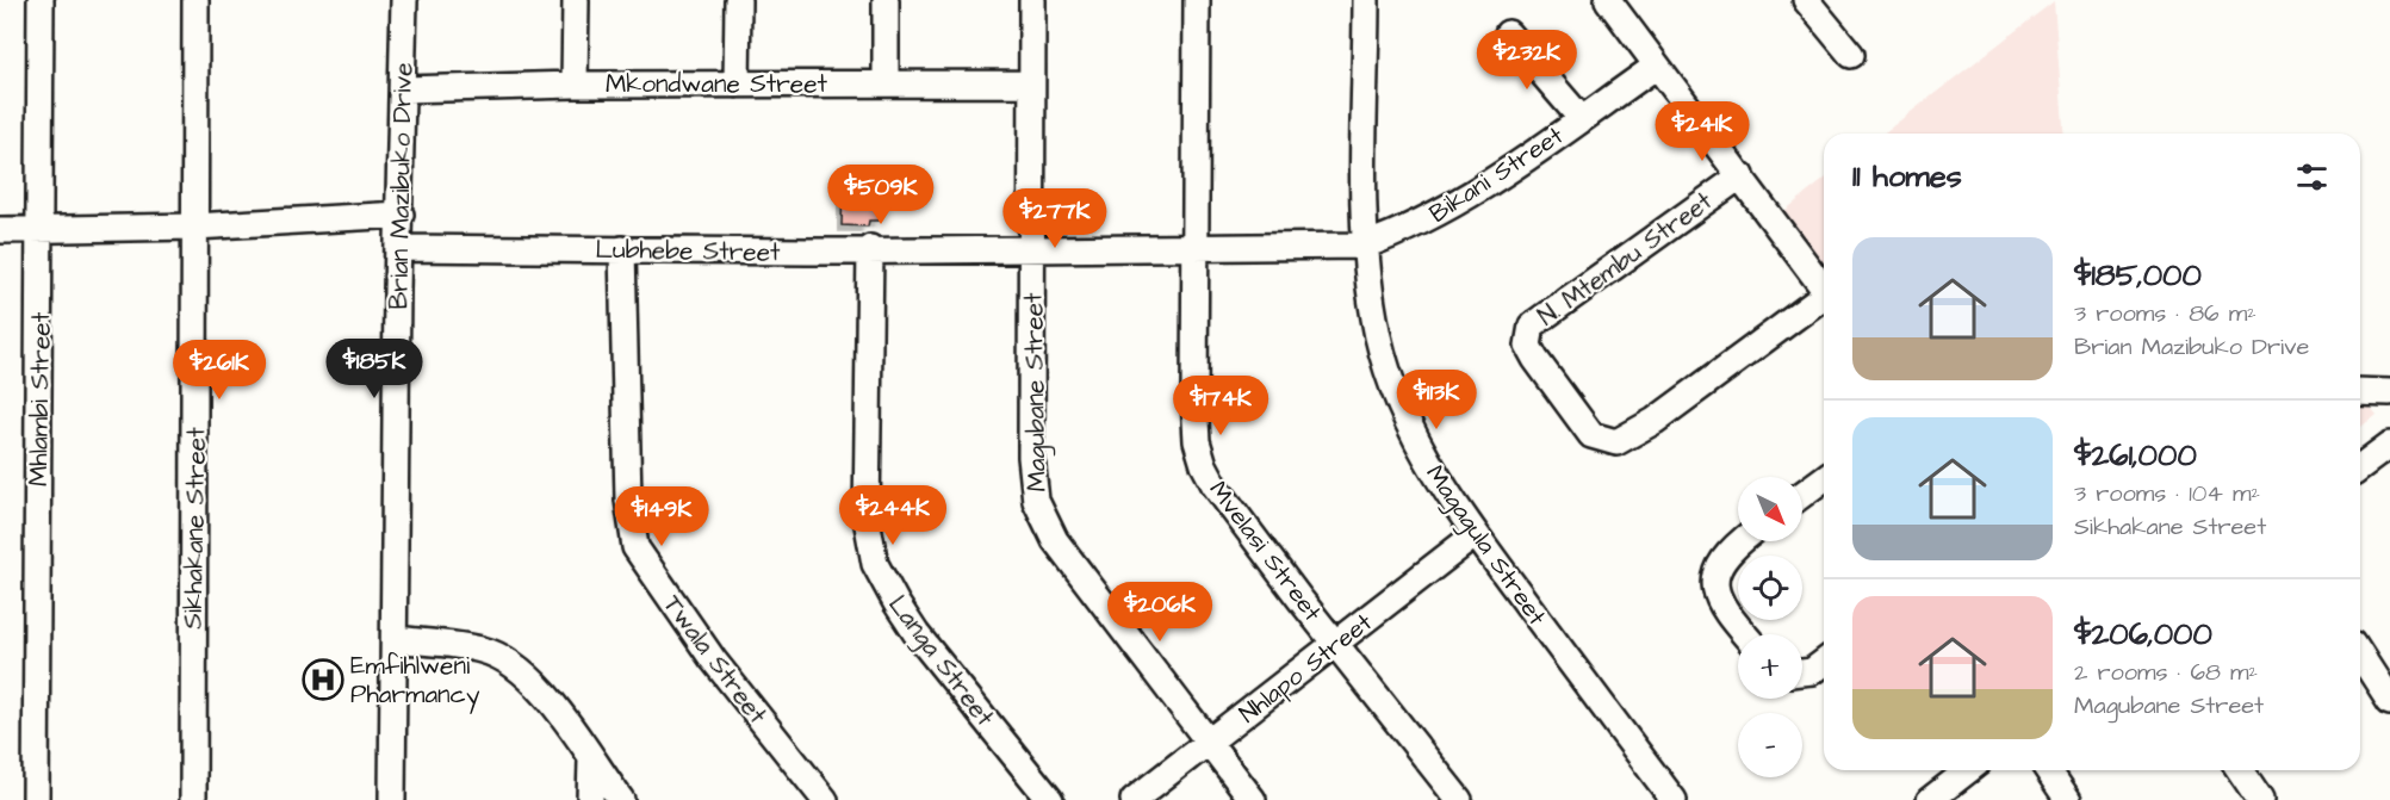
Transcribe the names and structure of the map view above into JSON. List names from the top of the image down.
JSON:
{
  "streets": {
    "street": [
      "Mkondwane Street",
      "Bikani Street",
      "Brian Mazibuko Drive",
      "Lubhebe Street",
      "N. Mtembu Street",
      "Magubane Street",
      "Mhlambi Street",
      "Sikhakane Street",
      "Magagula Street",
      "Mvelasi Street",
      "Twala Street",
      "Langa Street",
      "Nhlapo Street"
    ]
  },
  "crossings": [
    ["Mkondwane Street", "Brian Mazibuko Drive"],
    ["Mkondwane Street", "Magubane Street"],
    ["Bikani Street", "Lubhebe Street"],
    ["Bikani Street", "Magagula Street"],
    ["Brian Mazibuko Drive", "Lubhebe Street"],
    ["Lubhebe Street", "Magubane Street"],
    ["Lubhebe Street", "Magagula Street"],
    ["Lubhebe Street", "Mvelasi Street"],
    ["Lubhebe Street", "Twala Street"],
    ["Lubhebe Street", "Langa Street"],
    ["Magubane Street", "Nhlapo Street"],
    ["Magagula Street", "Nhlapo Street"],
    ["Mvelasi Street", "Nhlapo Street"]
  ],
  "places": {
    "hospital": ["Emfihlweni Pharmancy"]
  },
  "north": "bottom right",
  "page": {
    "price": [
      "$232K",
      "$241K",
      "$509K",
      "$277K",
      "$185K",
      "$261K",
      "$113K",
      "$174K",
      "$244K",
      "$149K",
      "$206K"
    ],
    "heading": "11 homes",
    "list": [
      {
        "name": "$185,000",
        "note": "3 rooms · 86 m² · Brian Mazibuko Drive"
      },
      {
        "name": "$261,000",
        "note": "3 rooms · 104 m² · Sikhakane Street"
      },
      {
        "name": "$206,000",
        "note": "2 rooms · 68 m² · Magubane Street"
      }
    ],
    "map_buttons": ["+", "−"]
  }
}
